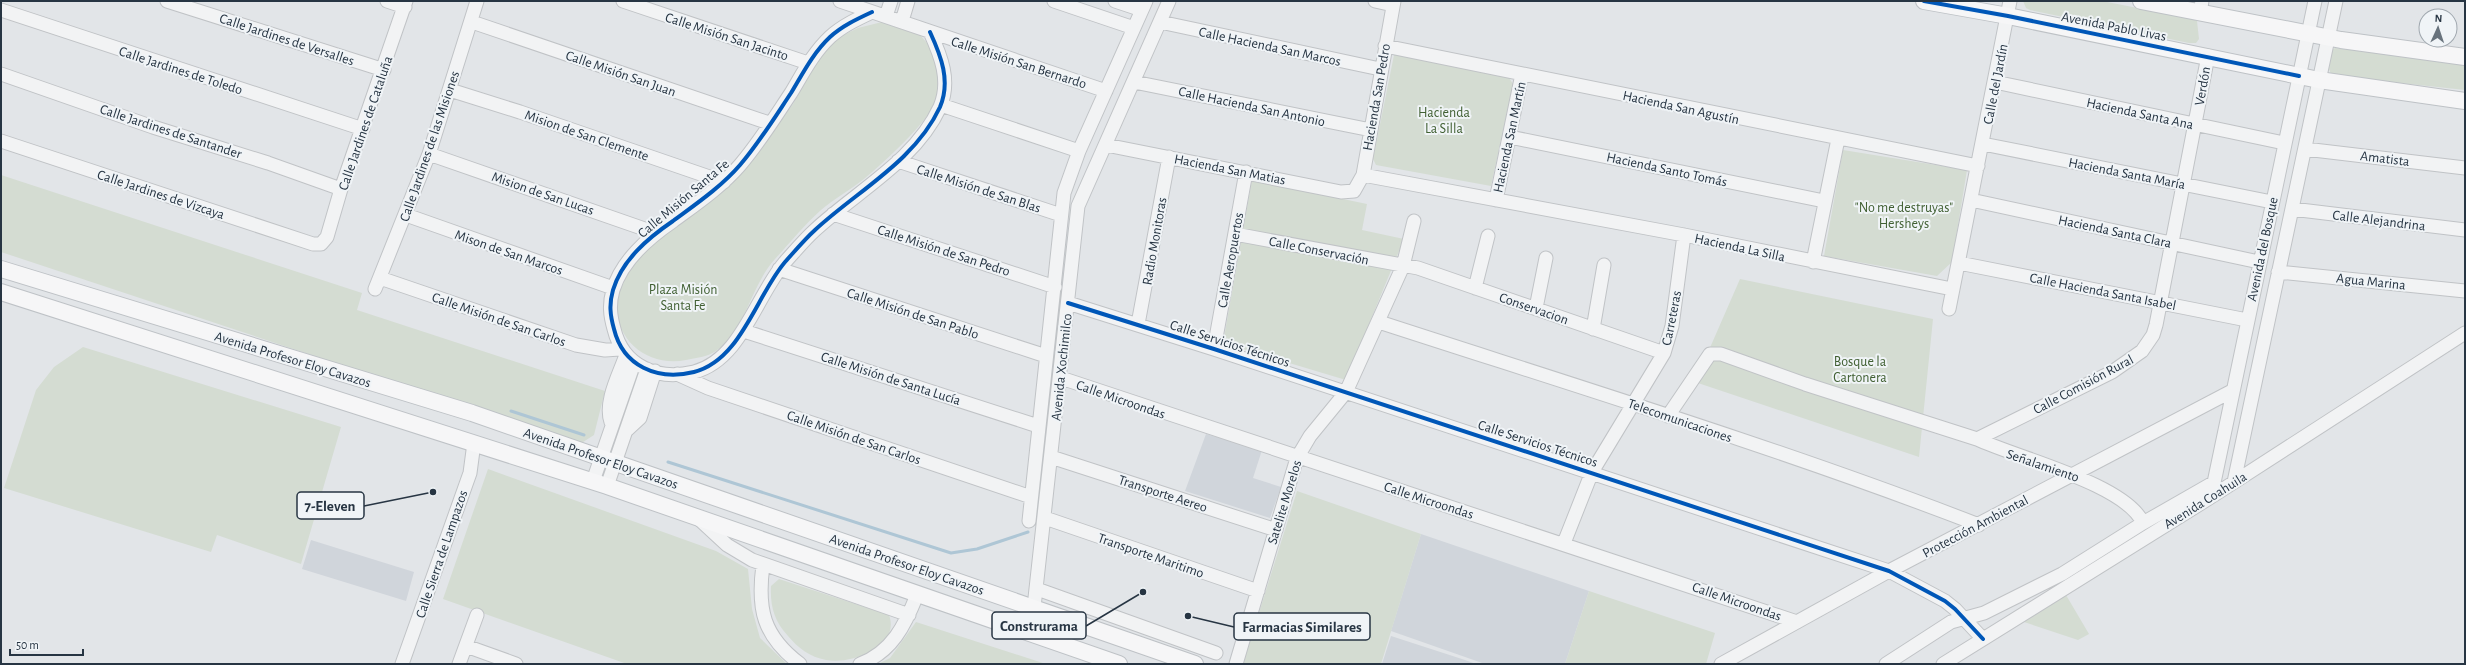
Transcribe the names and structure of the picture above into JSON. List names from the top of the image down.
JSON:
{
  "streets": {
    "main road": ["Avenida Pablo Livas", "Avenida Profesor Eloy Cavazos"],
    "street": [
      "Calle Misión San Jacinto",
      "Calle Jardines de Versalles",
      "Calle Hacienda San Marcos",
      "Calle Misión San Bernardo",
      "Calle Jardines de Toledo",
      "Calle Misión San Juan",
      "Calle del Jardín",
      "Verdón",
      "Hacienda San Pedro",
      "Calle Hacienda San Antonio",
      "Hacienda San Agustín",
      "Hacienda Santa Ana",
      "Calle Jardines de Cataluña",
      "Calle Jardines de Santander",
      "Mision de San Clemente",
      "Hacienda San Martín",
      "Calle Jardines de las Misiones",
      "Amatista",
      "Hacienda San Matias",
      "Hacienda Santo Tomás",
      "Hacienda Santa María",
      "Calle Misión de San Blas",
      "Mision de San Lucas",
      "Calle Jardines de Vizcaya",
      "Calle Misión Santa Fe",
      "Calle Alejandrina",
      "Hacienda Santa Clara",
      "Radio Monitoras",
      "Hacienda La Silla",
      "Avenida del Bosque",
      "Calle Misión de San Pedro",
      "Calle Conservación",
      "Mison de San Marcos",
      "Calle Aeropuertos",
      "Agua Marina",
      "Calle Hacienda Santa Isabel",
      "Conservacion",
      "Calle Misión de San Pablo",
      "Carreteras",
      "Calle Misión de San Carlos",
      "Calle Servicios Técnicos",
      "Avenida Xochimilco",
      "Calle Misión de Santa Lucía",
      "Calle Comisión Rural",
      "Calle Microondas",
      "Telecomunicaciones",
      "Señalamiento",
      "Transporte Aereo",
      "Avenida Coahuila",
      "Satelite Morelos",
      "Protección Ambiental",
      "Calle Sierra de Lampazos",
      "Transporte Maritimo"
    ]
  },
  "crossings": [
    ["Avenida Pablo Livas", "Calle del Jardín"],
    ["Avenida Pablo Livas", "Verdón"],
    ["Avenida Pablo Livas", "Avenida del Bosque"],
    ["Calle Misión San Jacinto", "Calle Misión Santa Fe"],
    ["Calle Jardines de Versalles", "Calle Jardines de Cataluña"],
    ["Calle Hacienda San Marcos", "Hacienda San Pedro"],
    ["Calle Hacienda San Marcos", "Avenida Xochimilco"],
    ["Calle Misión San Bernardo", "Calle Misión Santa Fe"],
    ["Calle Jardines de Toledo", "Calle Jardines de Cataluña"],
    ["Calle Misión San Juan", "Calle Jardines de las Misiones"],
    ["Calle Misión San Juan", "Calle Misión Santa Fe"],
    ["Calle del Jardín", "Hacienda San Agustín"],
    ["Calle del Jardín", "Hacienda Santa Ana"],
    ["Calle del Jardín", "Hacienda Santa María"],
    ["Calle del Jardín", "Hacienda Santa Clara"],
    ["Calle del Jardín", "Hacienda La Silla"],
    ["Calle del Jardín", "Calle Hacienda Santa Isabel"],
    ["Verdón", "Hacienda Santa Ana"],
    ["Verdón", "Hacienda Santa María"],
    ["Verdón", "Hacienda Santa Clara"],
    ["Verdón", "Calle Hacienda Santa Isabel"],
    ["Verdón", "Calle Comisión Rural"],
    ["Hacienda San Pedro", "Calle Hacienda San Antonio"],
    ["Hacienda San Pedro", "Hacienda San Agustín"],
    ["Hacienda San Pedro", "Hacienda San Matias"],
    ["Hacienda San Pedro", "Hacienda La Silla"],
    ["Calle Hacienda San Antonio", "Avenida Xochimilco"],
    ["Hacienda San Agustín", "Hacienda San Martín"],
    ["Hacienda Santa Ana", "Avenida del Bosque"],
    ["Calle Jardines de Cataluña", "Calle Jardines de Santander"],
    ["Calle Jardines de Cataluña", "Calle Jardines de Vizcaya"],
    ["Mision de San Clemente", "Calle Jardines de las Misiones"],
    ["Mision de San Clemente", "Calle Misión Santa Fe"],
    ["Hacienda San Martín", "Hacienda Santo Tomás"],
    ["Hacienda San Martín", "Hacienda La Silla"],
    ["Calle Jardines de las Misiones", "Mision de San Lucas"],
    ["Calle Jardines de las Misiones", "Mison de San Marcos"],
    ["Calle Jardines de las Misiones", "Calle Misión de San Carlos"],
    ["Amatista", "Avenida del Bosque"],
    ["Hacienda San Matias", "Radio Monitoras"],
    ["Hacienda San Matias", "Calle Aeropuertos"],
    ["Hacienda San Matias", "Avenida Xochimilco"],
    ["Hacienda Santa María", "Avenida del Bosque"],
    ["Mision de San Lucas", "Calle Misión Santa Fe"],
    ["Calle Misión Santa Fe", "Mison de San Marcos"],
    ["Calle Misión Santa Fe", "Calle Misión de San Carlos"],
    ["Calle Alejandrina", "Avenida del Bosque"],
    ["Hacienda Santa Clara", "Avenida del Bosque"],
    ["Radio Monitoras", "Calle Servicios Técnicos"],
    ["Hacienda La Silla", "Carreteras"],
    ["Avenida del Bosque", "Agua Marina"],
    ["Avenida del Bosque", "Calle Hacienda Santa Isabel"],
    ["Avenida del Bosque", "Avenida Coahuila"],
    ["Avenida del Bosque", "Protección Ambiental"],
    ["Calle Conservación", "Calle Aeropuertos"],
    ["Calle Conservación", "Conservacion"],
    ["Calle Conservación", "Satelite Morelos"],
    ["Calle Aeropuertos", "Calle Servicios Técnicos"],
    ["Calle Hacienda Santa Isabel", "Calle Comisión Rural"],
    ["Conservacion", "Carreteras"],
    ["Conservacion", "Satelite Morelos"],
    ["Carreteras", "Calle Servicios Técnicos"],
    ["Carreteras", "Calle Microondas"],
    ["Carreteras", "Telecomunicaciones"],
    ["Calle Servicios Técnicos", "Avenida Xochimilco"],
    ["Calle Servicios Técnicos", "Avenida Coahuila"],
    ["Calle Servicios Técnicos", "Satelite Morelos"],
    ["Calle Servicios Técnicos", "Protección Ambiental"],
    ["Avenida Profesor Eloy Cavazos", "Avenida Xochimilco"],
    ["Avenida Profesor Eloy Cavazos", "Calle Sierra de Lampazos"],
    ["Avenida Xochimilco", "Calle Microondas"],
    ["Avenida Xochimilco", "Transporte Aereo"],
    ["Avenida Xochimilco", "Transporte Maritimo"],
    ["Calle Comisión Rural", "Señalamiento"],
    ["Calle Microondas", "Satelite Morelos"],
    ["Calle Microondas", "Protección Ambiental"],
    ["Telecomunicaciones", "Señalamiento"],
    ["Telecomunicaciones", "Satelite Morelos"],
    ["Telecomunicaciones", "Protección Ambiental"],
    ["Señalamiento", "Protección Ambiental"],
    ["Transporte Aereo", "Satelite Morelos"],
    ["Satelite Morelos", "Transporte Maritimo"]
  ],
  "parks": [
    "Hacienda La Silla",
    "\"No me destruyas\" Hersheys",
    "Plaza Misión Santa Fe",
    "Bosque la Cartonera"
  ],
  "places": ["7-Eleven", "Construrama", "Farmacias Similares"],
  "scale_bar": "50 m",
  "north": "top"
}
